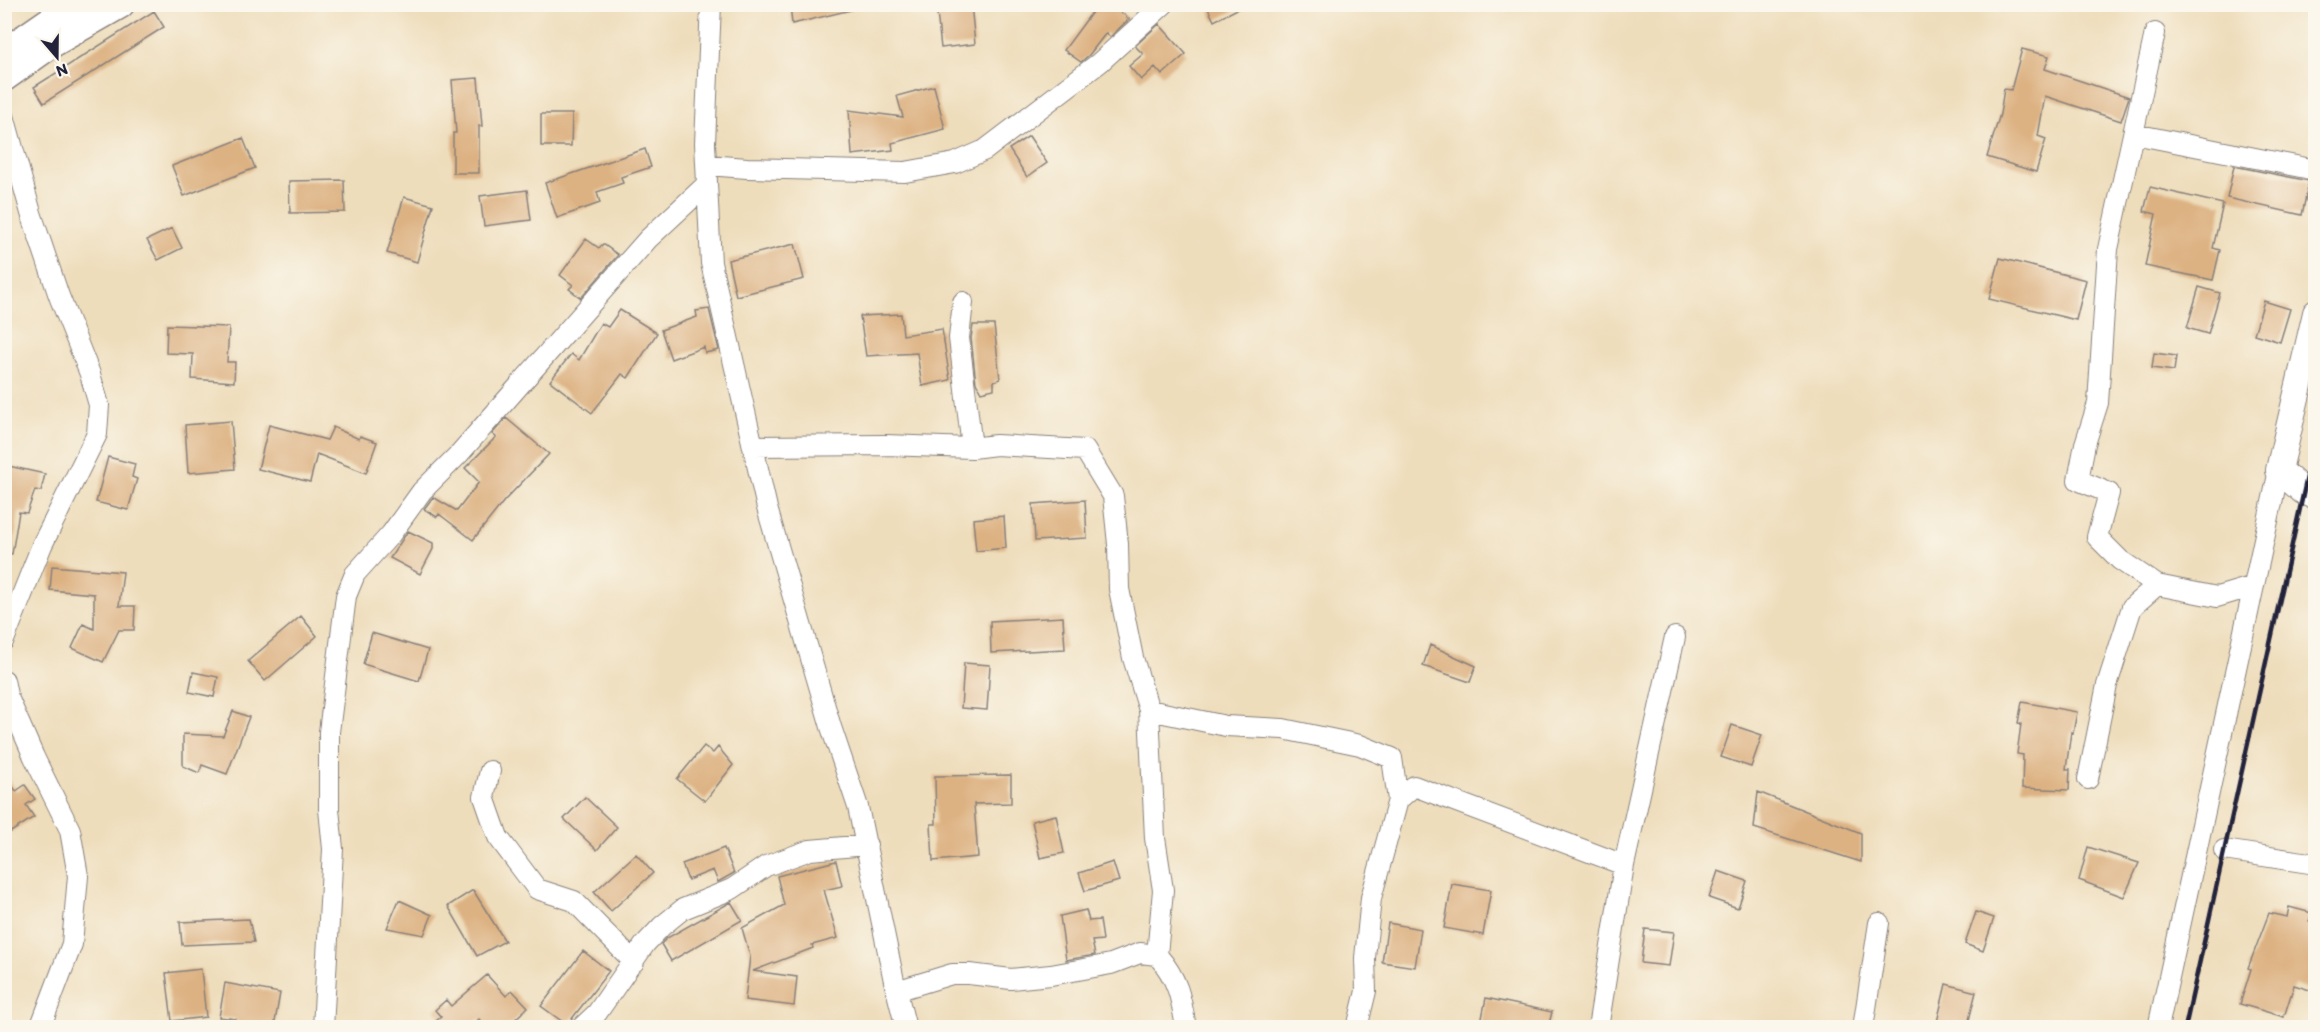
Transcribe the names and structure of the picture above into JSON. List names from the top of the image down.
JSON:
{
  "north": "bottom"
}
